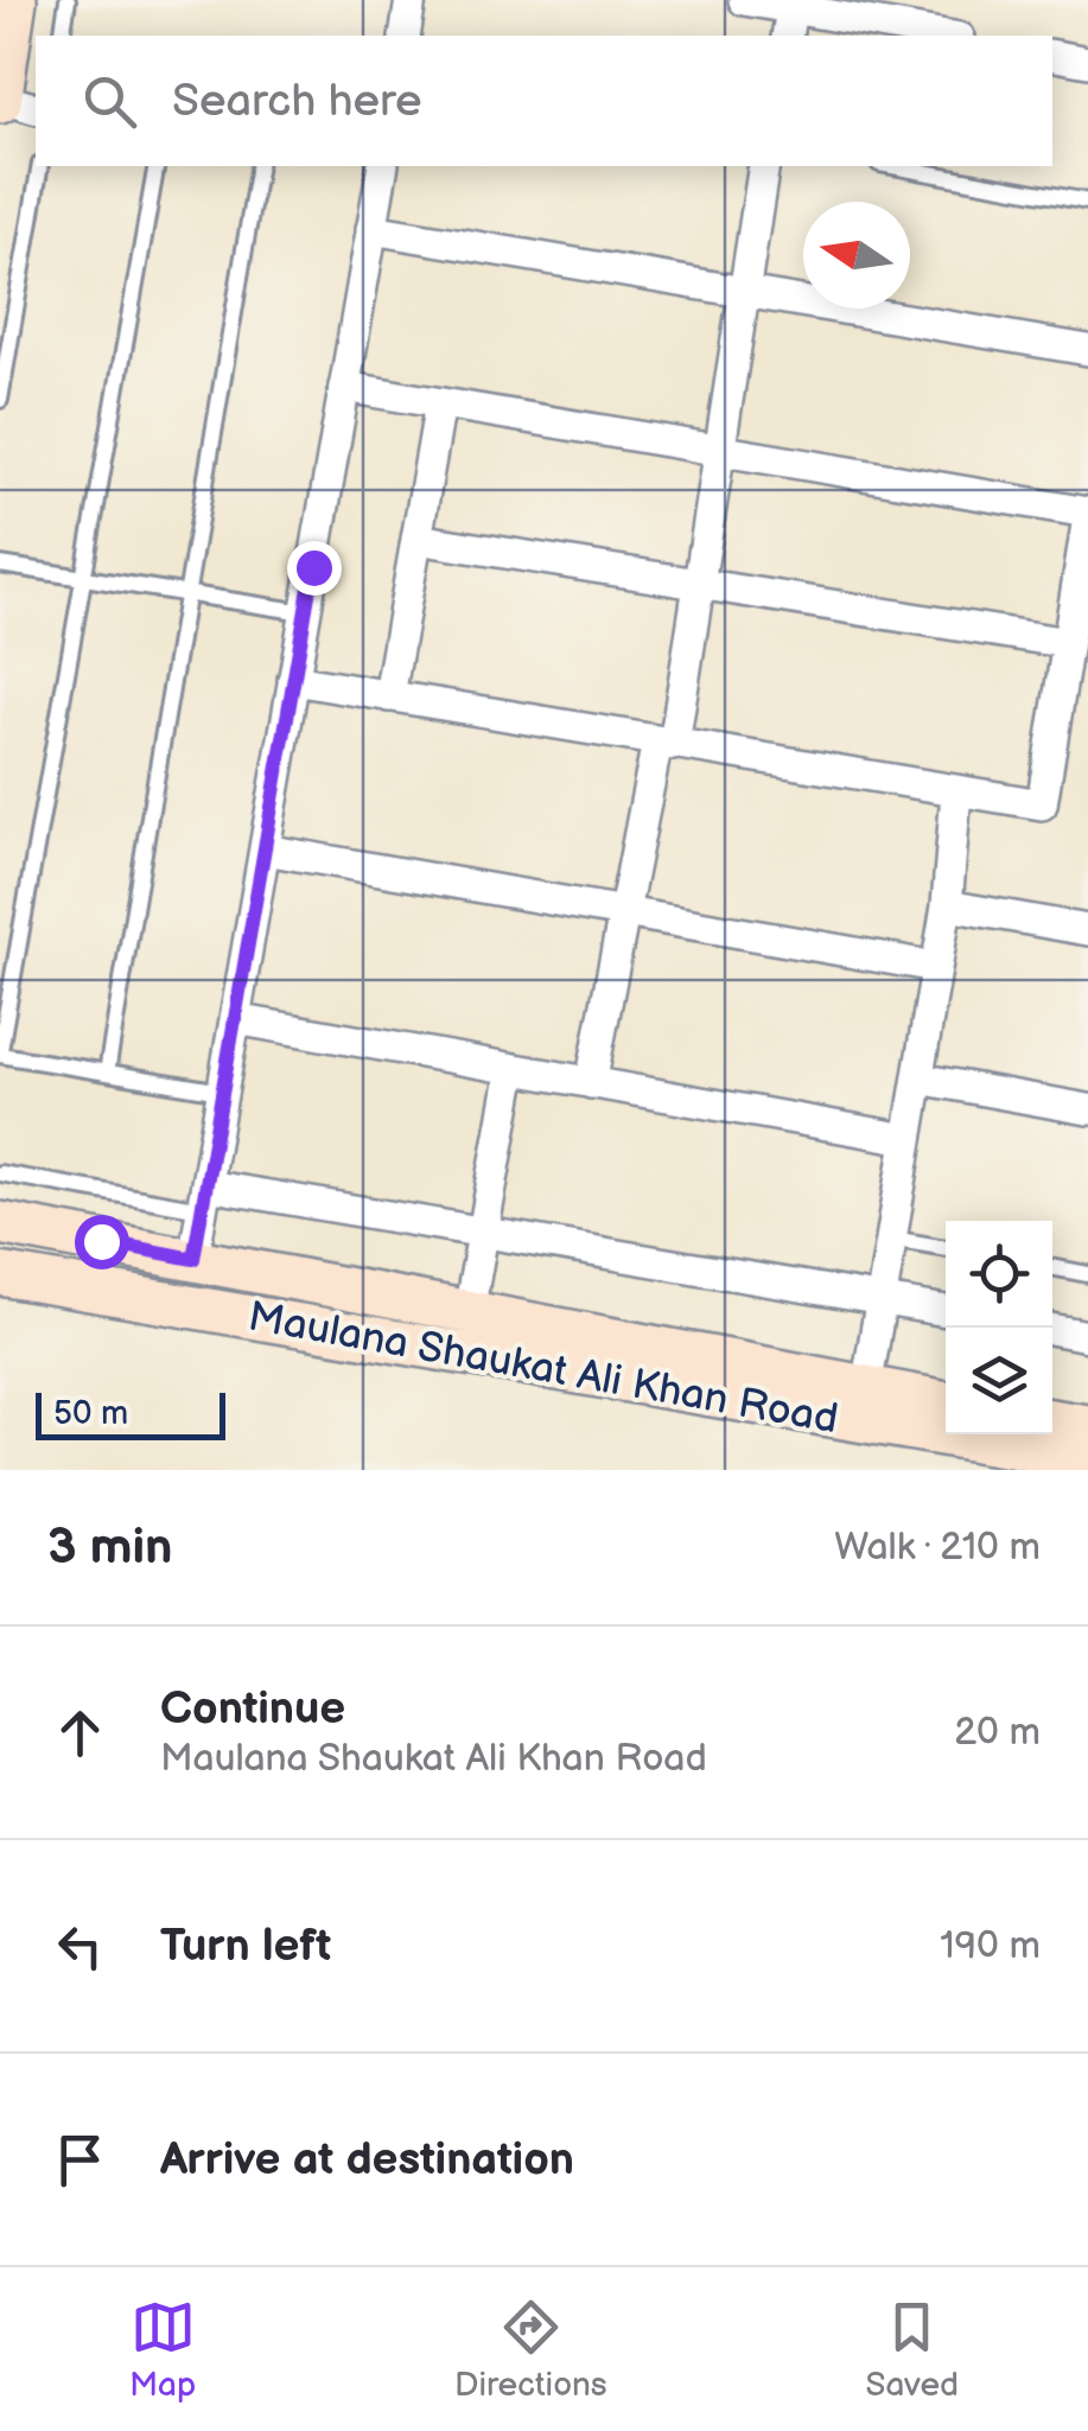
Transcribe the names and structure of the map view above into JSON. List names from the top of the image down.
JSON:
{
  "streets": {
    "main road": ["Maulana Shaukat Ali Khan Road"]
  },
  "scale_bar": "50 m",
  "north": "left",
  "page": {
    "search": "Search here",
    "scale": "50 m",
    "heading": ["3 min", "Walk · 210 m"],
    "list": [
      ["Continue", "Maulana Shaukat Ali Khan Road", "20 m"],
      ["Turn left", "190 m"],
      "Arrive at destination"
    ],
    "nav": ["Map", "Directions", "Saved"]
  }
}
